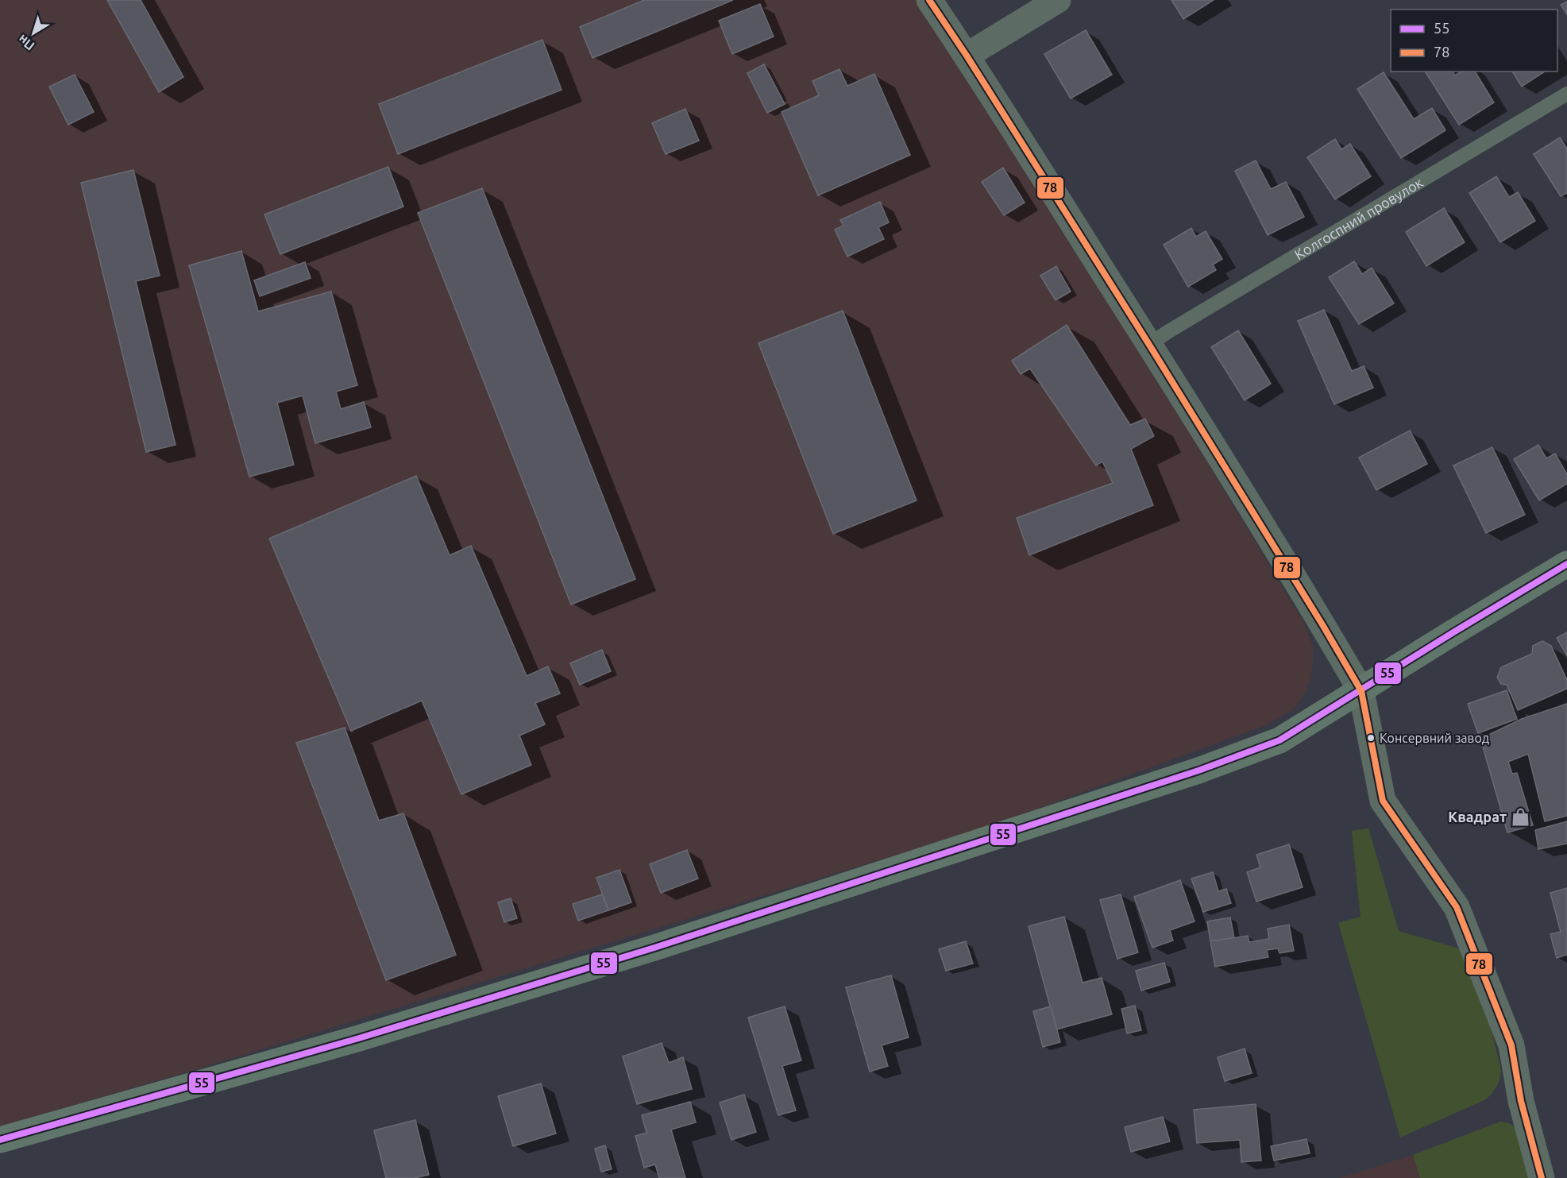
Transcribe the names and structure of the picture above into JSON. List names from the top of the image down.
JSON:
{
  "streets": {
    "lane": ["Колгоспний провулок"]
  },
  "places": {
    "other": ["Консервний завод"],
    "shop": ["Квадрат"]
  },
  "lines": ["transit line 78", "transit line 55"],
  "legend": ["55", "78"],
  "north": "bottom left"
}
